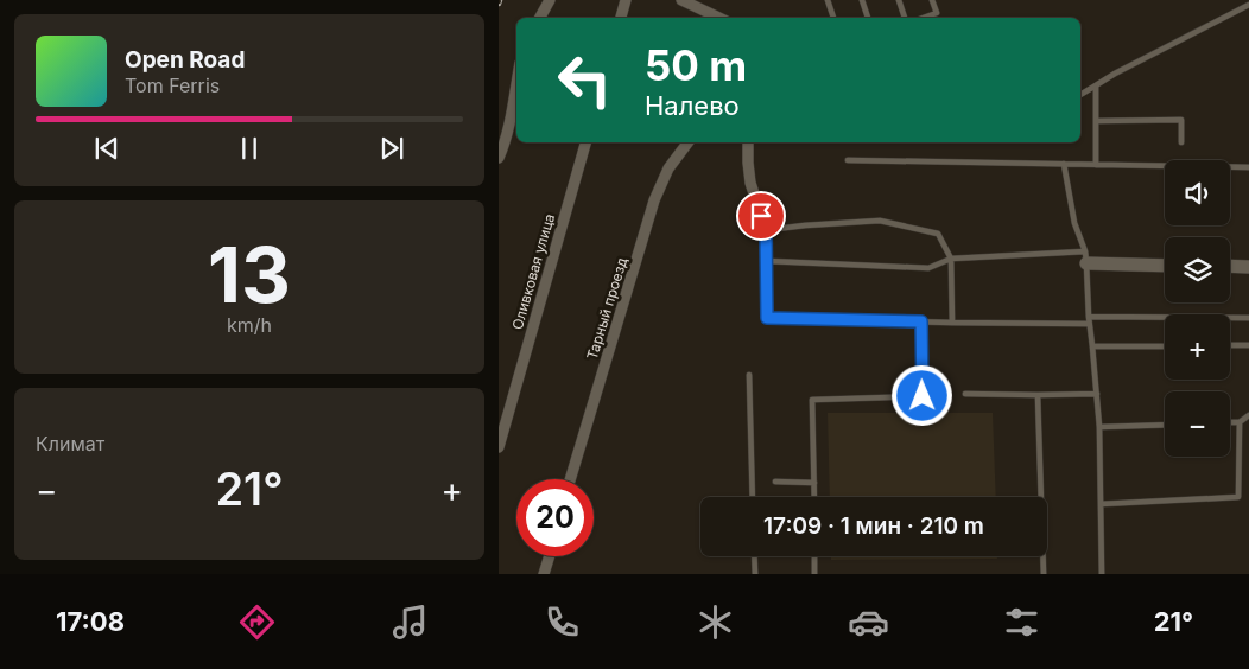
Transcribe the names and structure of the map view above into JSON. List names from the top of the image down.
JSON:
{
  "streets": {
    "street": ["Оливковая улица", "Тарный проезд"]
  },
  "page": {
    "turn": ["50 m", "Налево"],
    "song": ["Open Road", "Tom Ferris"],
    "map_buttons": ["+", "−"],
    "tile": [
      ["13", "km/h"],
      "Климат"
    ],
    "heat": ["−", "21°", "+"],
    "limit": "20",
    "trip": "17:09 · 1 мин · 210 m",
    "tabs": ["17:08", "21°"]
  }
}
